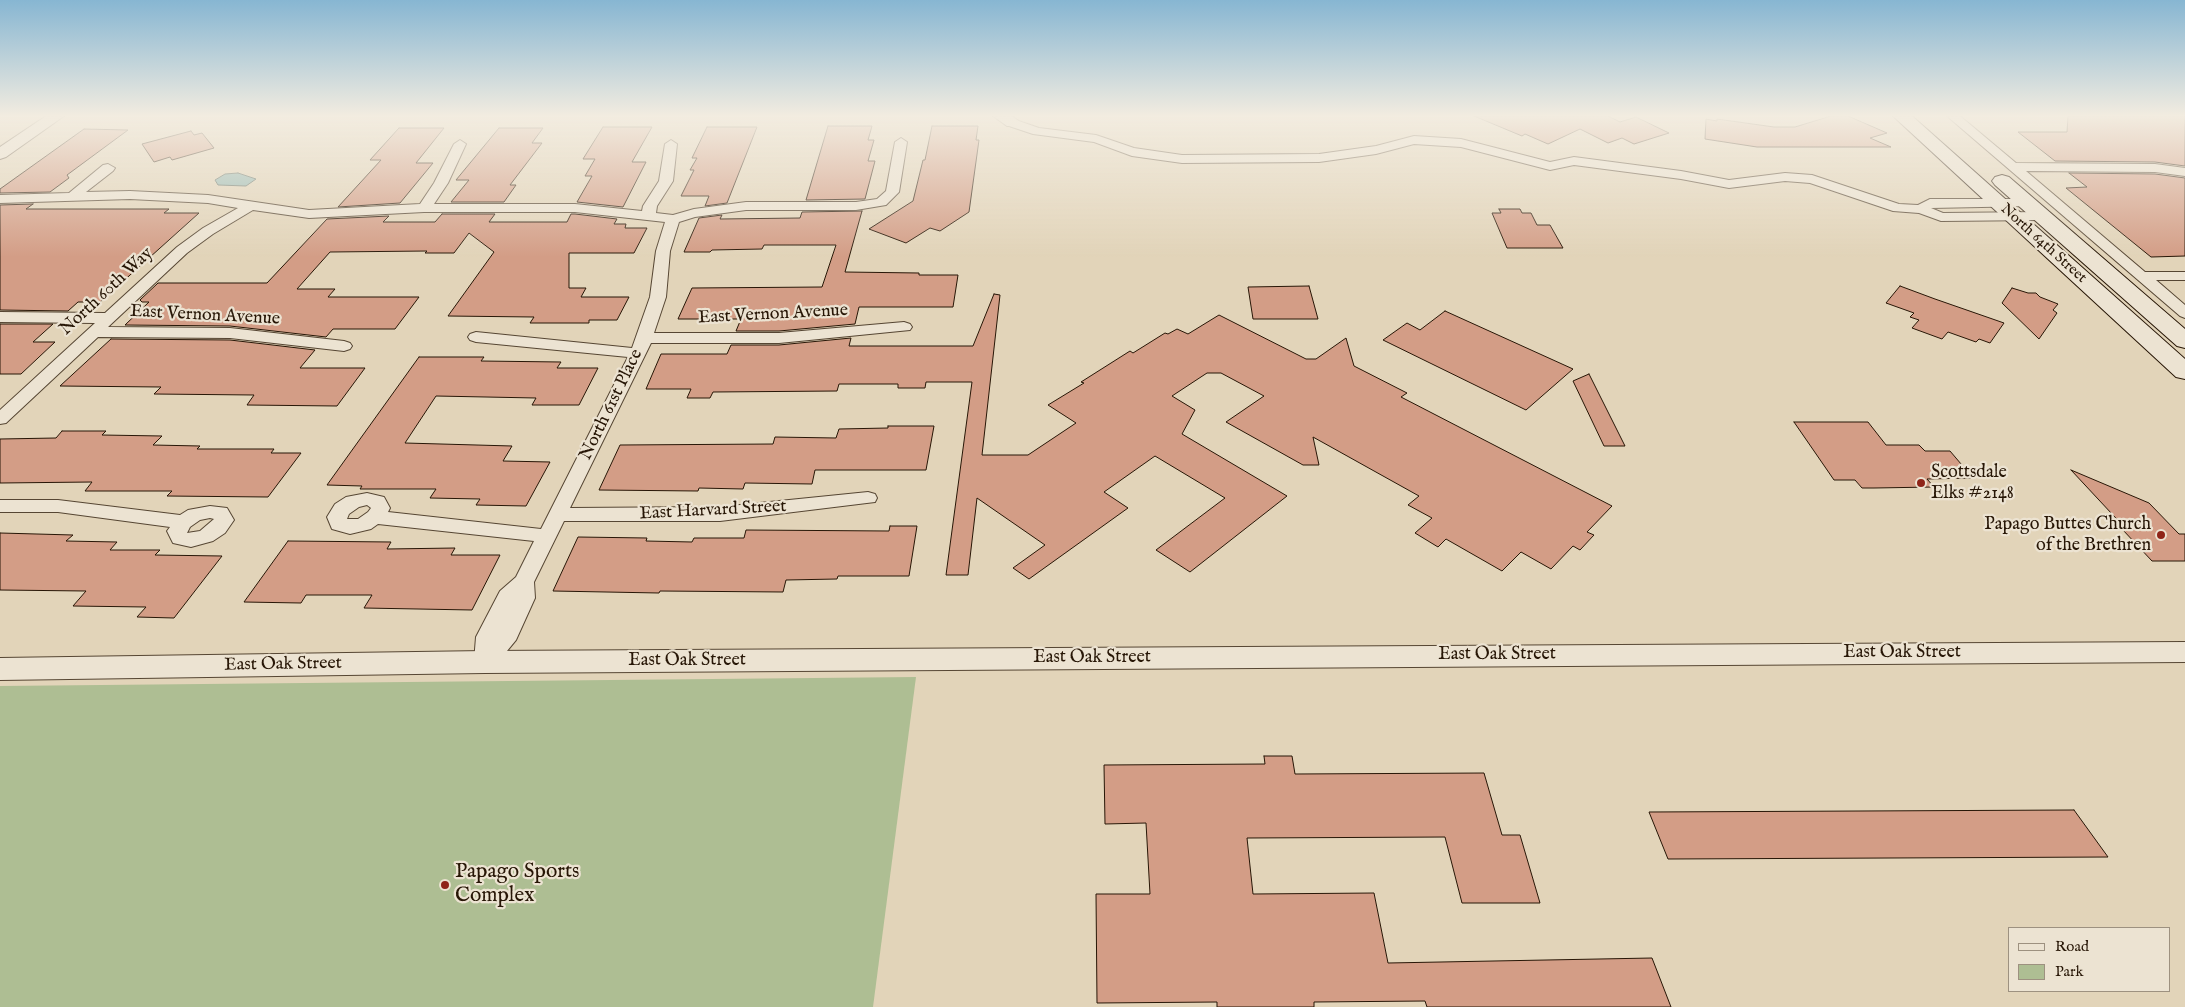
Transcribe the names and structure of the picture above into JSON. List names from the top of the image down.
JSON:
{
  "streets": {
    "main road": ["North 64th Street"],
    "street": [
      "North 60th Way",
      "East Vernon Avenue",
      "North 61st Place",
      "East Harvard Street",
      "East Oak Street"
    ]
  },
  "crossings": [
    ["North 60th Way", "East Vernon Avenue"],
    ["East Vernon Avenue", "North 61st Place"],
    ["North 61st Place", "East Harvard Street"],
    ["North 61st Place", "East Oak Street"]
  ],
  "places": ["Scottsdale Elks #2148", "Papago Buttes Church of the Brethren", "Papago Sports Complex"],
  "legend": ["Road", "Park"]
}
